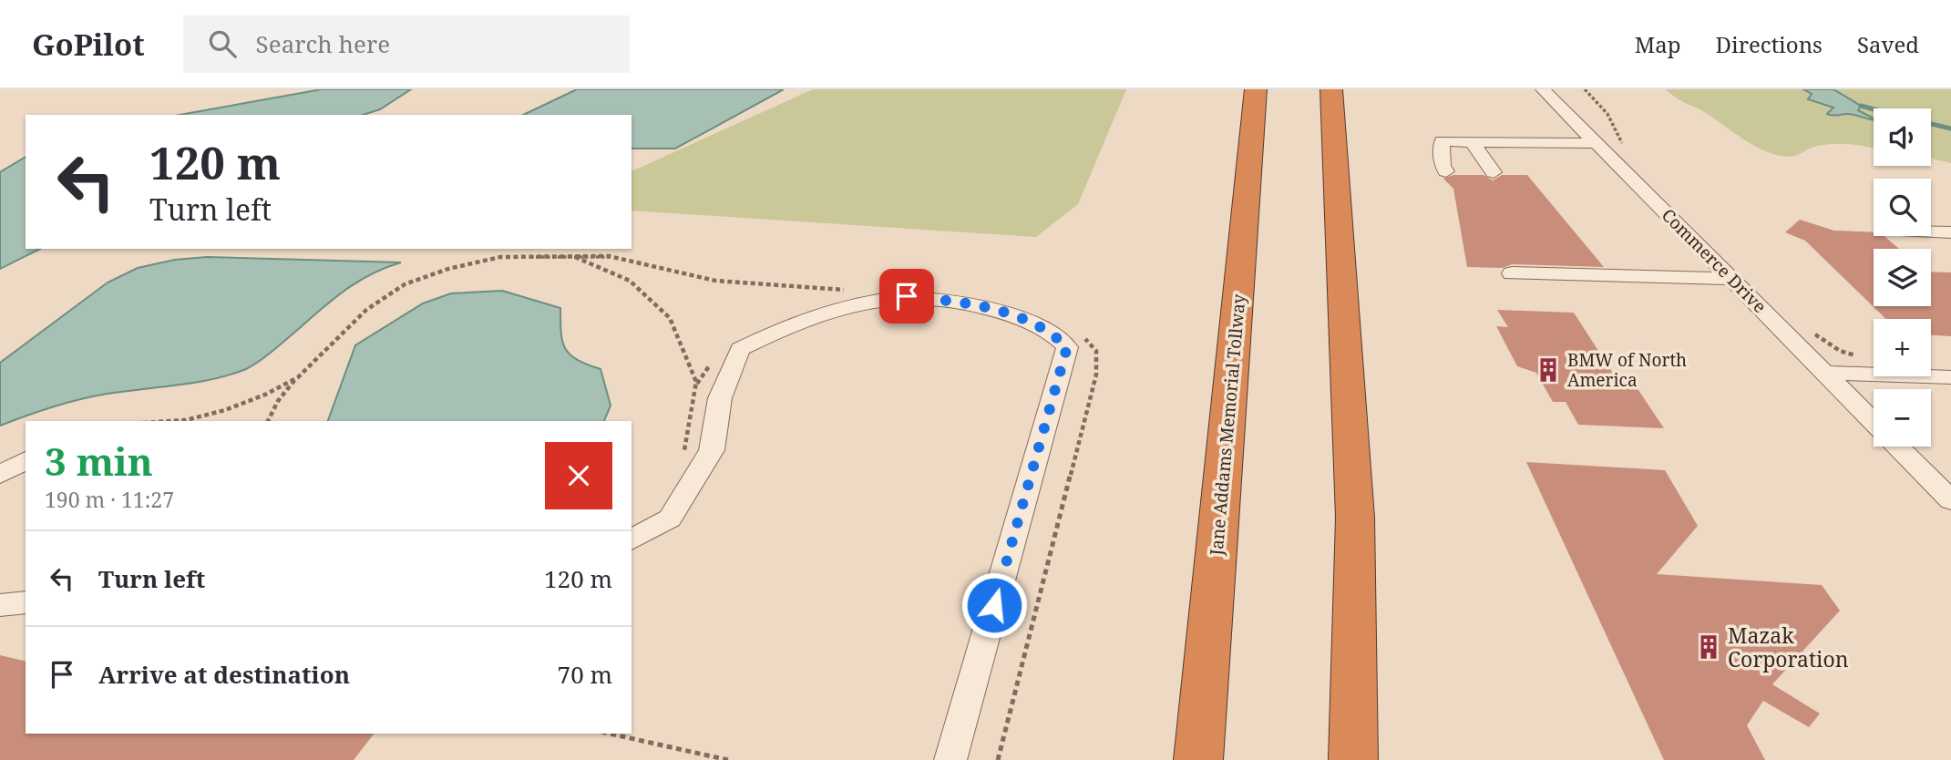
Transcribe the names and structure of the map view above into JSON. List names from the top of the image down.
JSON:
{
  "streets": {
    "highway": ["Jane Addams Memorial Tollway"],
    "street": ["Commerce Drive"]
  },
  "places": {
    "building": ["BMW of North America", "Mazak Corporation"]
  },
  "page": {
    "header": "GoPilot",
    "search": "Search here",
    "nav": ["Map", "Directions", "Saved"],
    "map_buttons": ["+", "−"],
    "turn": ["120 m", "Turn left"],
    "heading": ["3 min", "190 m · 11:27"],
    "list": [
      {
        "name": "Turn left",
        "value": "120 m"
      },
      {
        "name": "Arrive at destination",
        "value": "70 m"
      }
    ]
  }
}
